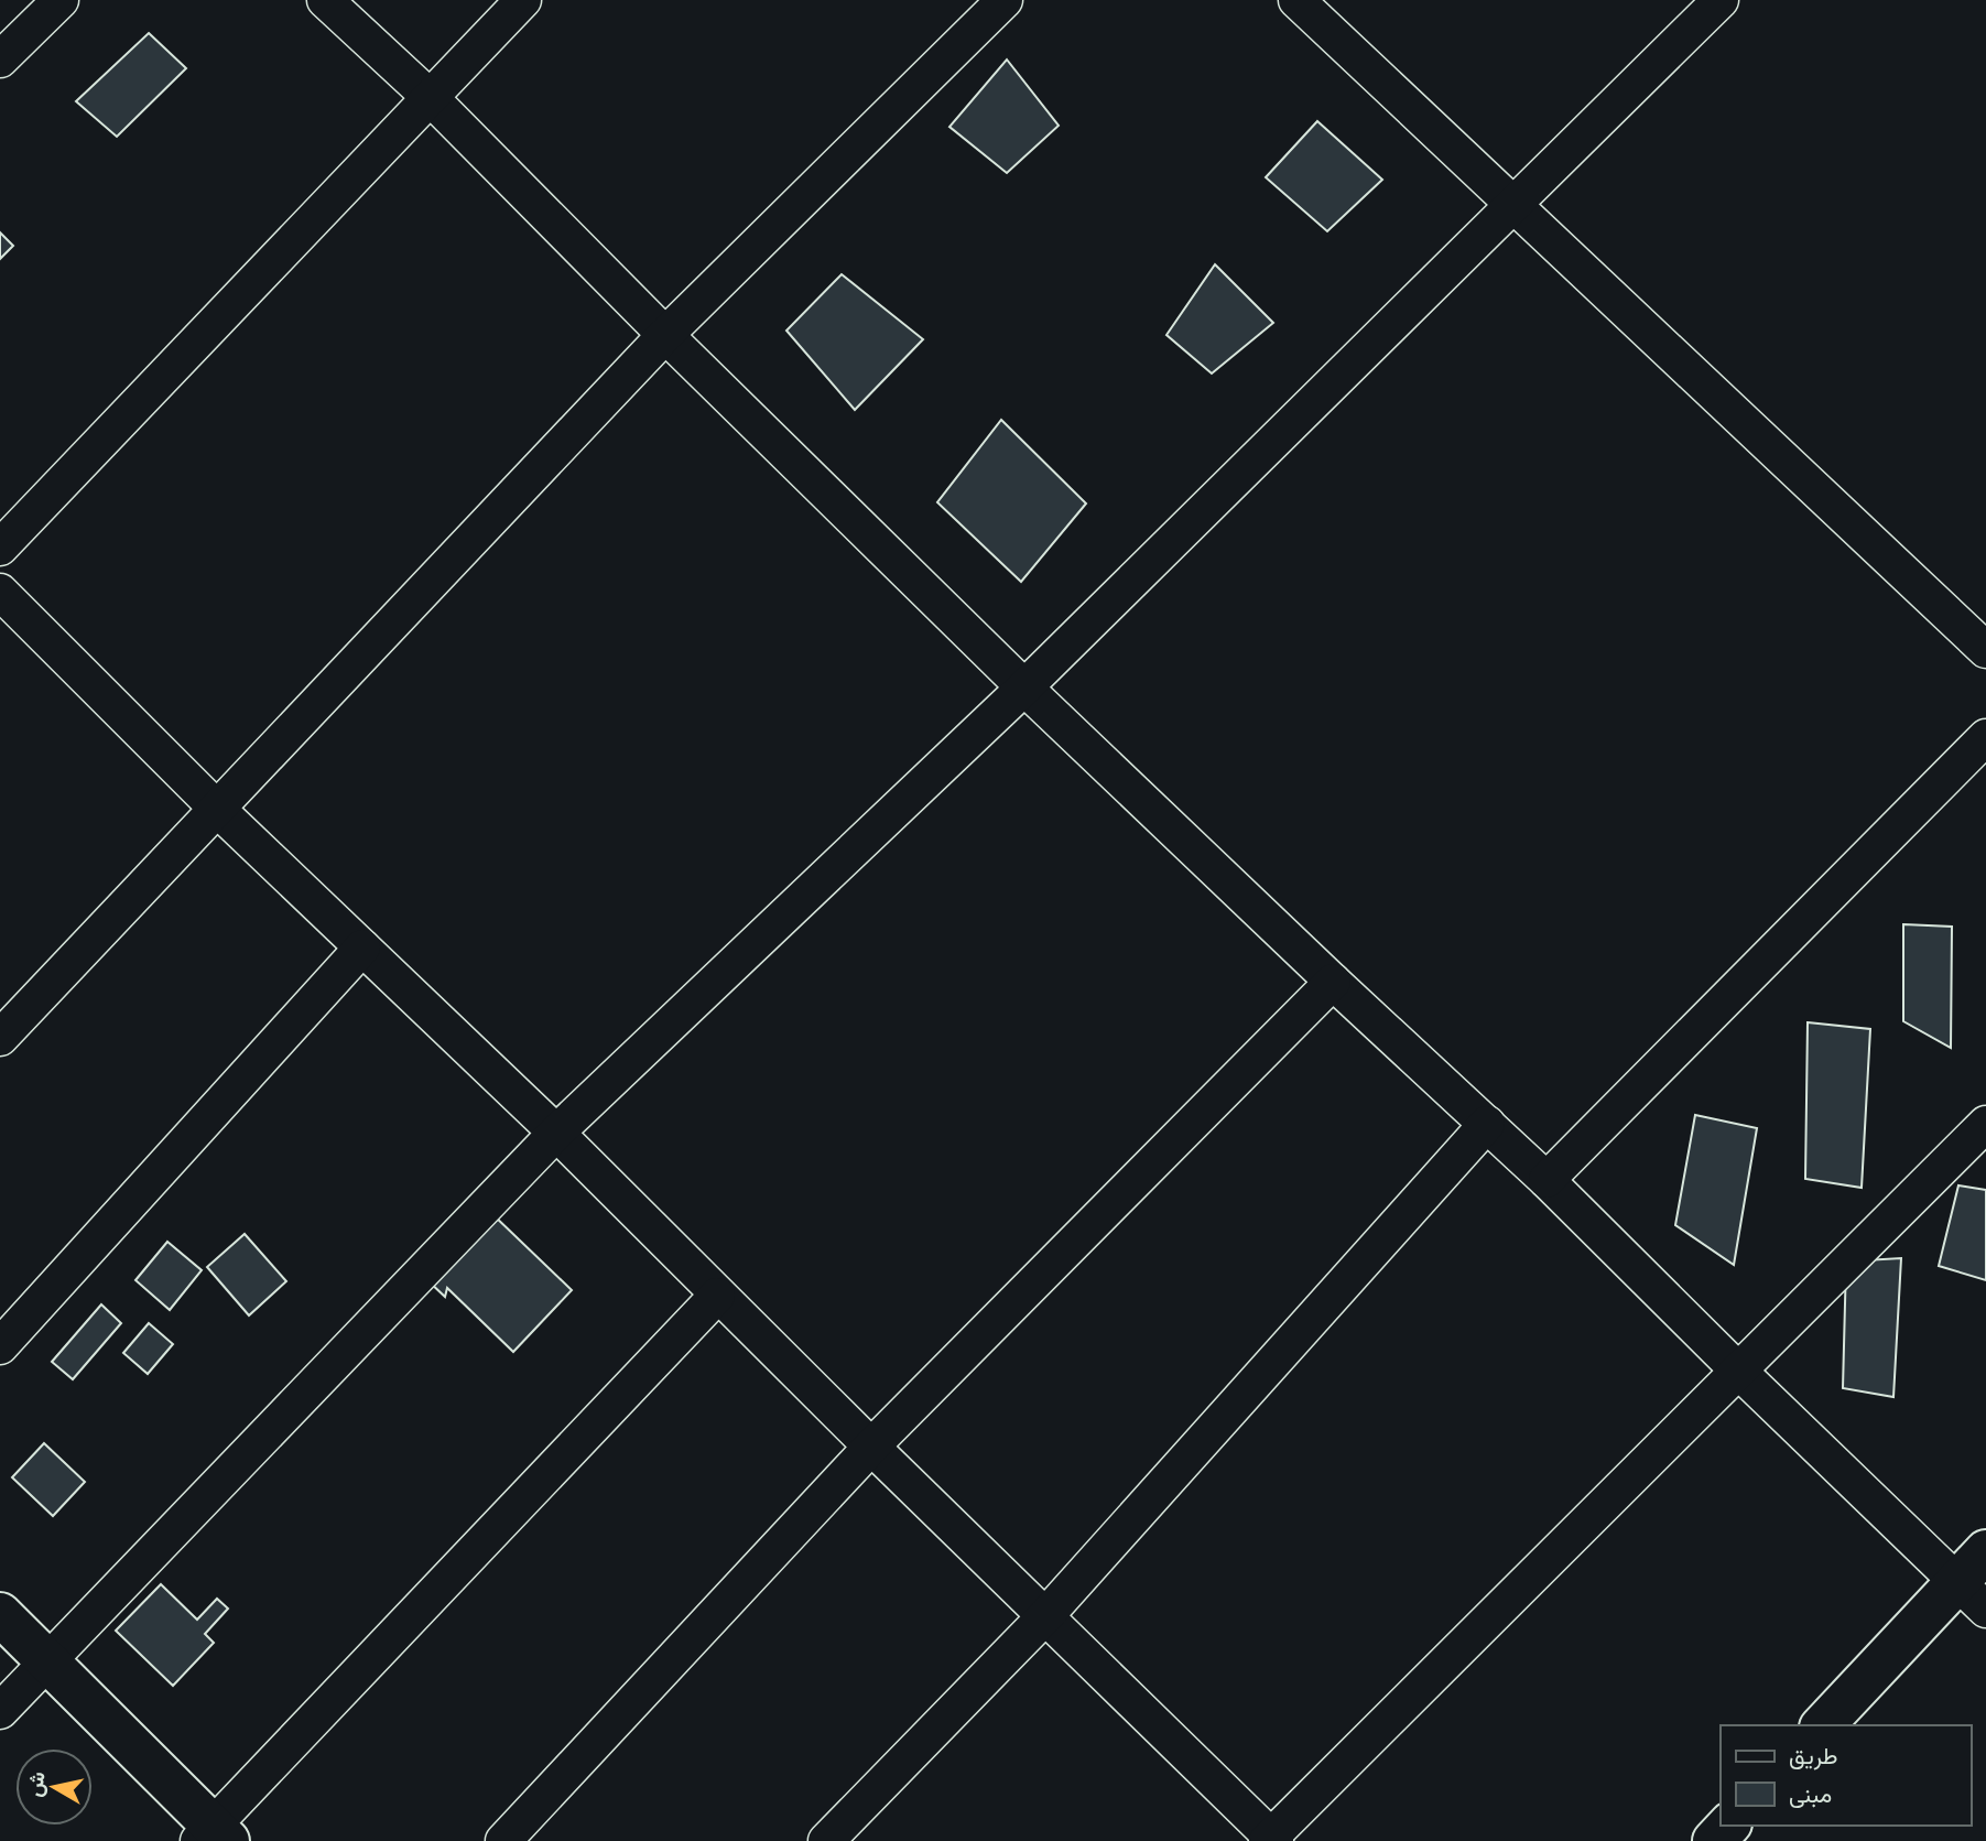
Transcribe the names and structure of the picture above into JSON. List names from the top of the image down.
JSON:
{
  "legend": ["طريق", "مبنى"],
  "north": "left"
}
